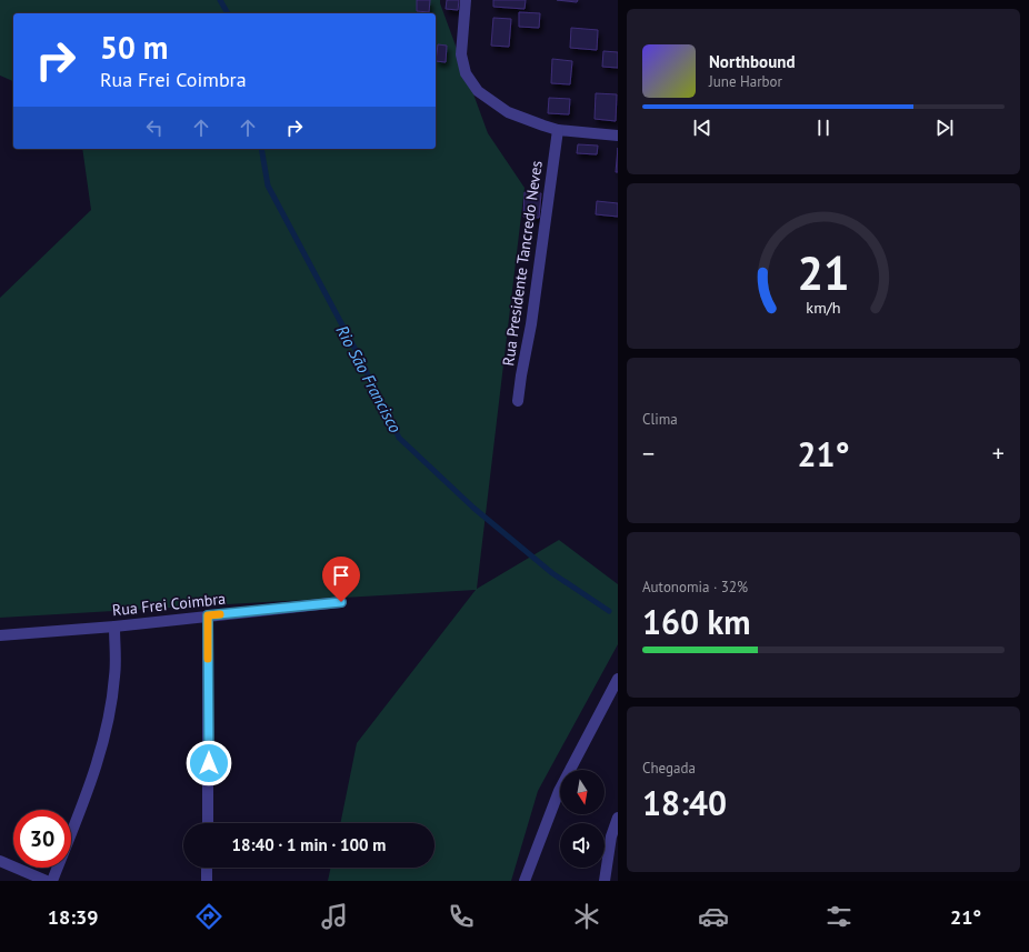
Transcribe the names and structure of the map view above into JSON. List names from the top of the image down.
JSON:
{
  "streets": {
    "street": ["Rua Presidente Tancredo Neves", "Rua Frei Coimbra"]
  },
  "water": ["Rio São Francisco"],
  "north": "bottom",
  "page": {
    "turn": ["50 m", "Rua Frei Coimbra"],
    "song": ["Northbound", "June Harbor"],
    "tile": [
      "Clima",
      ["Autonomia · 32%", "160 km"],
      ["Chegada", "18:40"]
    ],
    "heat": ["−", "21°", "+"],
    "limit": "30",
    "trip": "18:40 · 1 min · 100 m",
    "tabs": ["18:39", "21°"],
    "gauge": ["21", "km/h"]
  }
}
